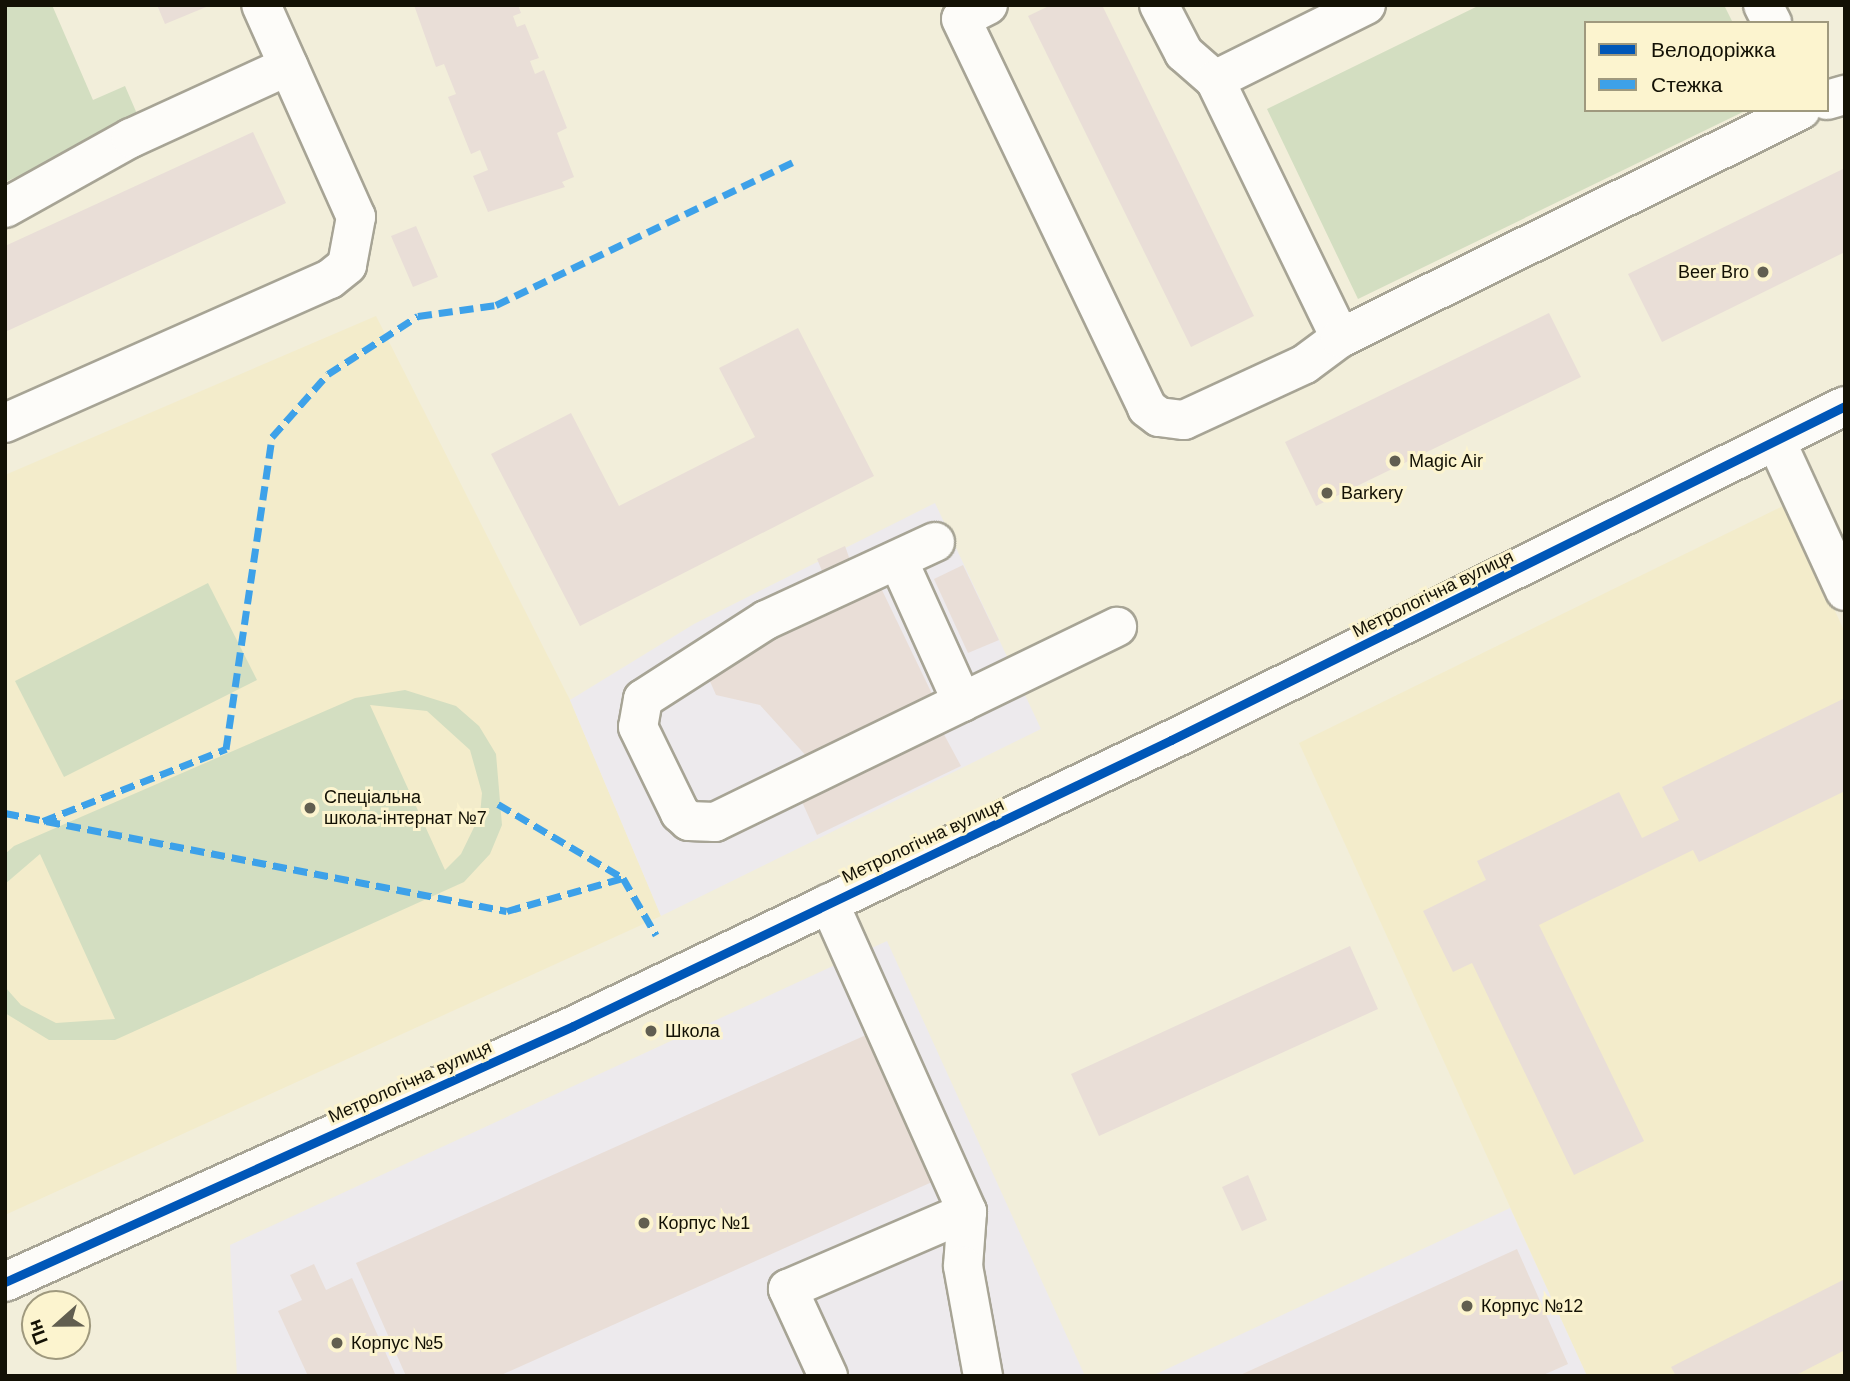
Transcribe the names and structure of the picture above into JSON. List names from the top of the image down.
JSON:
{
  "streets": {
    "street": ["Метрологічна вулиця"]
  },
  "places": [
    "Beer Bro",
    "Magic Air",
    "Barkery",
    "Спеціальна школа-інтернат №7",
    "Школа",
    "Корпус №1",
    "Корпус №12",
    "Корпус №5"
  ],
  "legend": ["Велодоріжка", "Стежка"],
  "north": "left"
}
